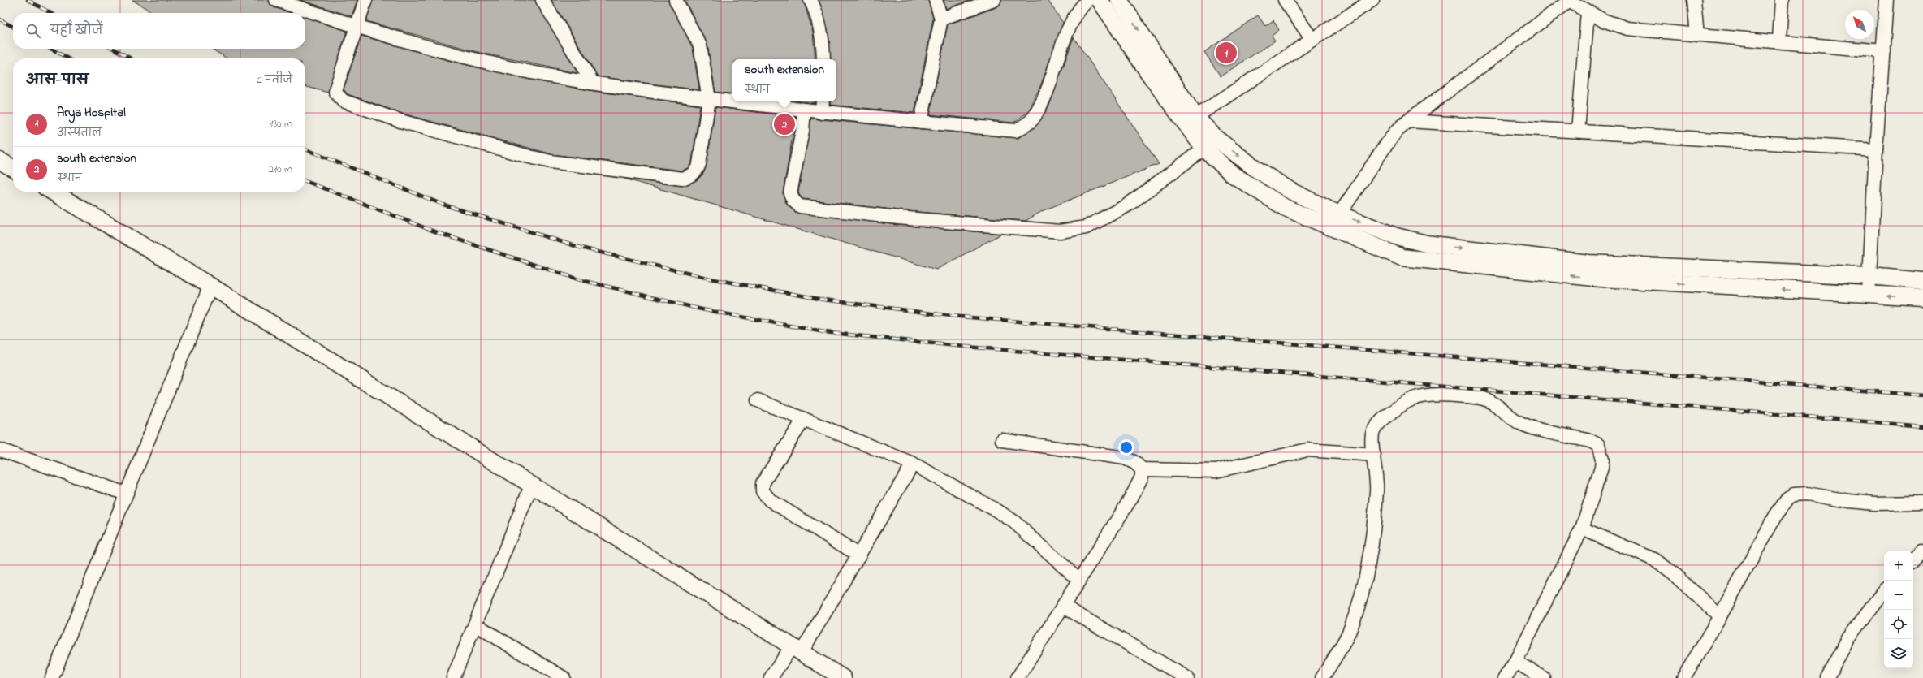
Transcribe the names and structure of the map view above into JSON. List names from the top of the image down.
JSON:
{
  "north": "top left",
  "page": {
    "search": "यहाँ खोजें",
    "pins": ["1", "2"],
    "heading": ["आस-पास", "2 नतीजे"],
    "popup": ["south extension", "स्थान"],
    "list": [
      {
        "mark": "1",
        "name": "Arya Hospital",
        "note": "अस्पताल",
        "value": "180 m"
      },
      {
        "mark": "2",
        "name": "south extension",
        "note": "स्थान",
        "value": "210 m"
      }
    ],
    "map_buttons": ["+", "−"]
  }
}
